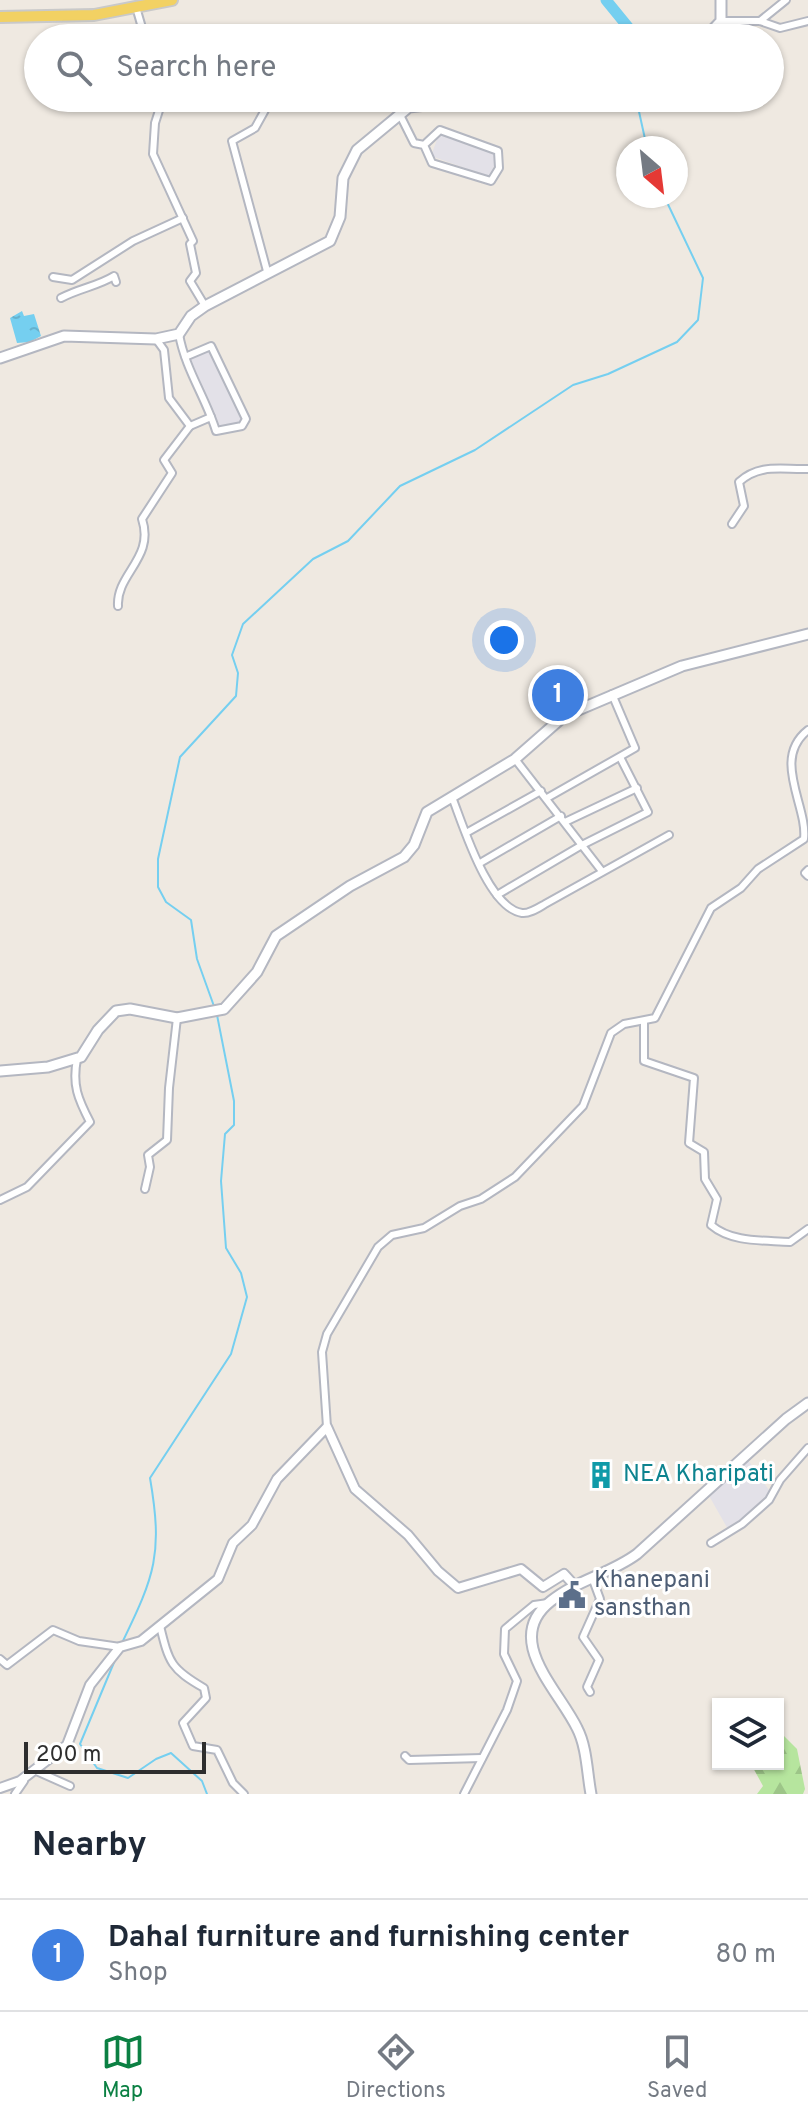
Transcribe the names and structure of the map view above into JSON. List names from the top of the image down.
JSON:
{
  "places": {
    "building": ["NEA Kharipati"],
    "public building": ["Khanepani sansthan"]
  },
  "scale_bar": "200 m",
  "north": "bottom right",
  "page": {
    "search": "Search here",
    "pins": "1",
    "scale": "200 m",
    "heading": "Nearby",
    "list": [
      {
        "mark": "1",
        "name": "Dahal furniture and furnishing center",
        "note": "Shop",
        "value": "80 m"
      }
    ],
    "nav": ["Map", "Directions", "Saved"]
  }
}
